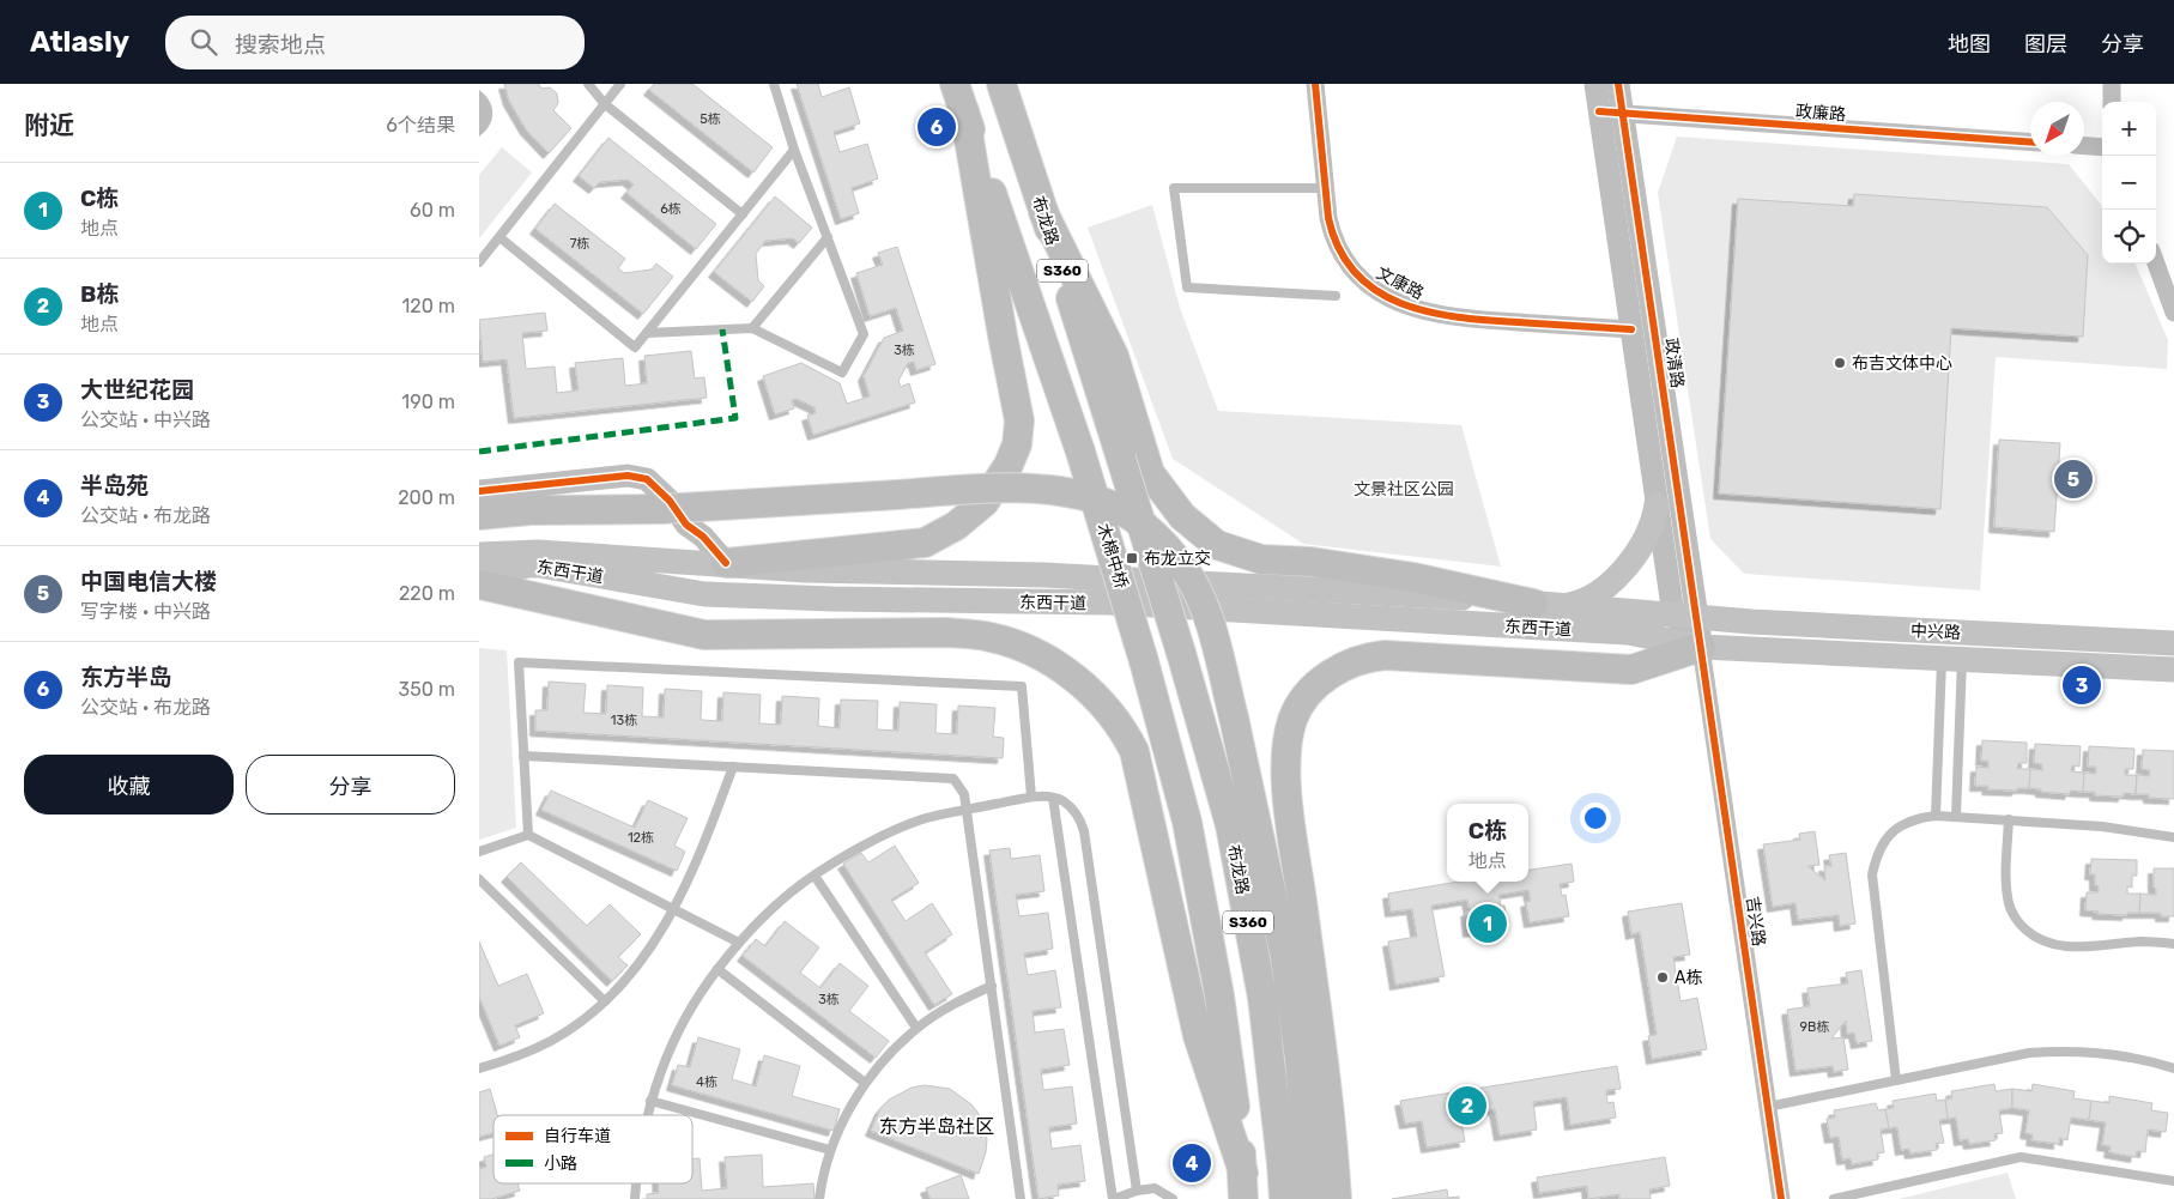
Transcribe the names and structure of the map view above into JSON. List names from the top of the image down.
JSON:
{
  "streets": {
    "main road": [
      "布龙路",
      "S360",
      "木棉中桥",
      "东西干道",
      "中兴路"
    ],
    "street": [
      "政廉路",
      "文康路",
      "政清路",
      "吉兴路"
    ]
  },
  "crossings": [
    ["政廉路", "政清路"],
    ["S360", "木棉中桥"],
    ["政清路", "东西干道"],
    ["政清路", "中兴路"],
    ["东西干道", "中兴路"],
    ["东西干道", "吉兴路"],
    ["中兴路", "吉兴路"]
  ],
  "districts": ["东方半岛社区"],
  "parks": ["文景社区公园"],
  "places": {
    "other": ["布吉文体中心", "A栋"],
    "transit": ["布龙立交"]
  },
  "house_numbers": [
    "5栋",
    "6栋",
    "7栋",
    "3栋",
    "13栋",
    "12栋",
    "3栋",
    "9B栋",
    "4栋"
  ],
  "legend": ["自行车道", "小路"],
  "north": "bottom left",
  "page": {
    "header": "Atlasly",
    "search": "搜索地点",
    "nav": ["地图", "图层", "分享"],
    "heading": ["附近", "6个结果"],
    "map_buttons": ["+", "−"],
    "pins": [
      "6",
      "5",
      "3",
      "1",
      "2",
      "4"
    ],
    "list": [
      {
        "mark": "1",
        "name": "C栋",
        "note": "地点",
        "value": "60 m"
      },
      {
        "mark": "2",
        "name": "B栋",
        "note": "地点",
        "value": "120 m"
      },
      {
        "mark": "3",
        "name": "大世纪花园",
        "note": "公交站 · 中兴路",
        "value": "190 m"
      },
      {
        "mark": "4",
        "name": "半岛苑",
        "note": "公交站 · 布龙路",
        "value": "200 m"
      },
      {
        "mark": "5",
        "name": "中国电信大楼",
        "note": "写字楼 · 中兴路",
        "value": "220 m"
      },
      {
        "mark": "6",
        "name": "东方半岛",
        "note": "公交站 · 布龙路",
        "value": "350 m"
      }
    ],
    "buttons": ["收藏", "分享"],
    "popup": ["C栋", "地点"]
  }
}
